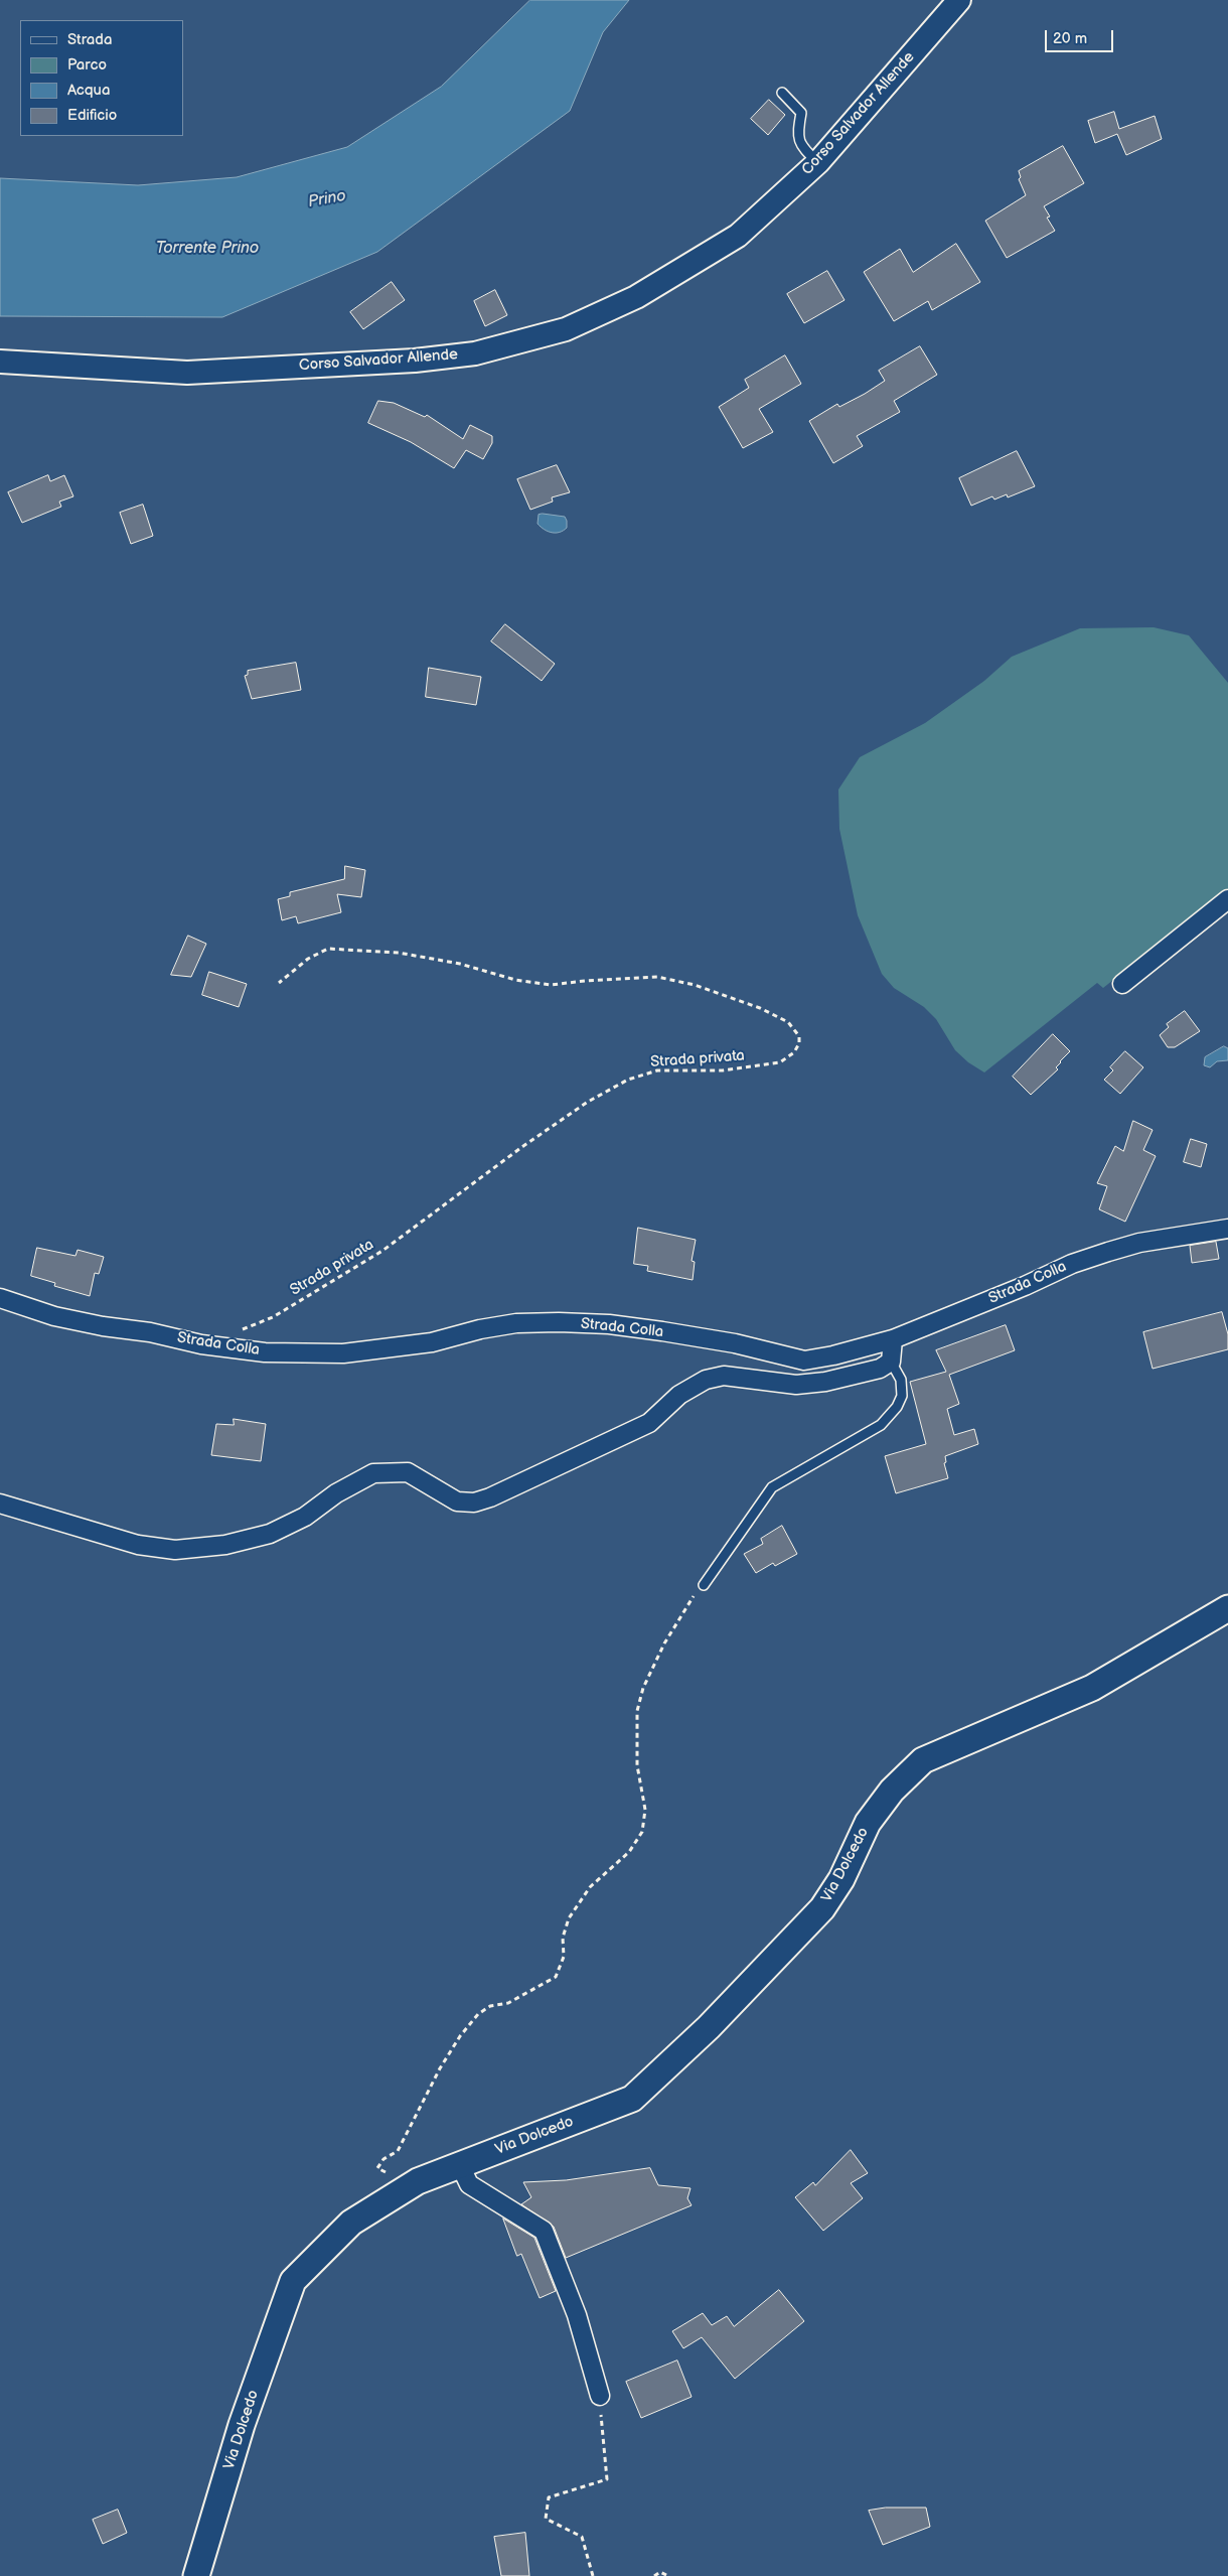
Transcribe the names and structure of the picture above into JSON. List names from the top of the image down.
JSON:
{
  "streets": {
    "main road": ["Via Dolcedo"],
    "street": ["Corso Salvador Allende", "Strada Colla"],
    "path": ["Strada privata"]
  },
  "water": ["Prino", "Torrente Prino"],
  "legend": [
    "Strada",
    "Parco",
    "Acqua",
    "Edificio"
  ],
  "scale_bar": "20 m"
}
